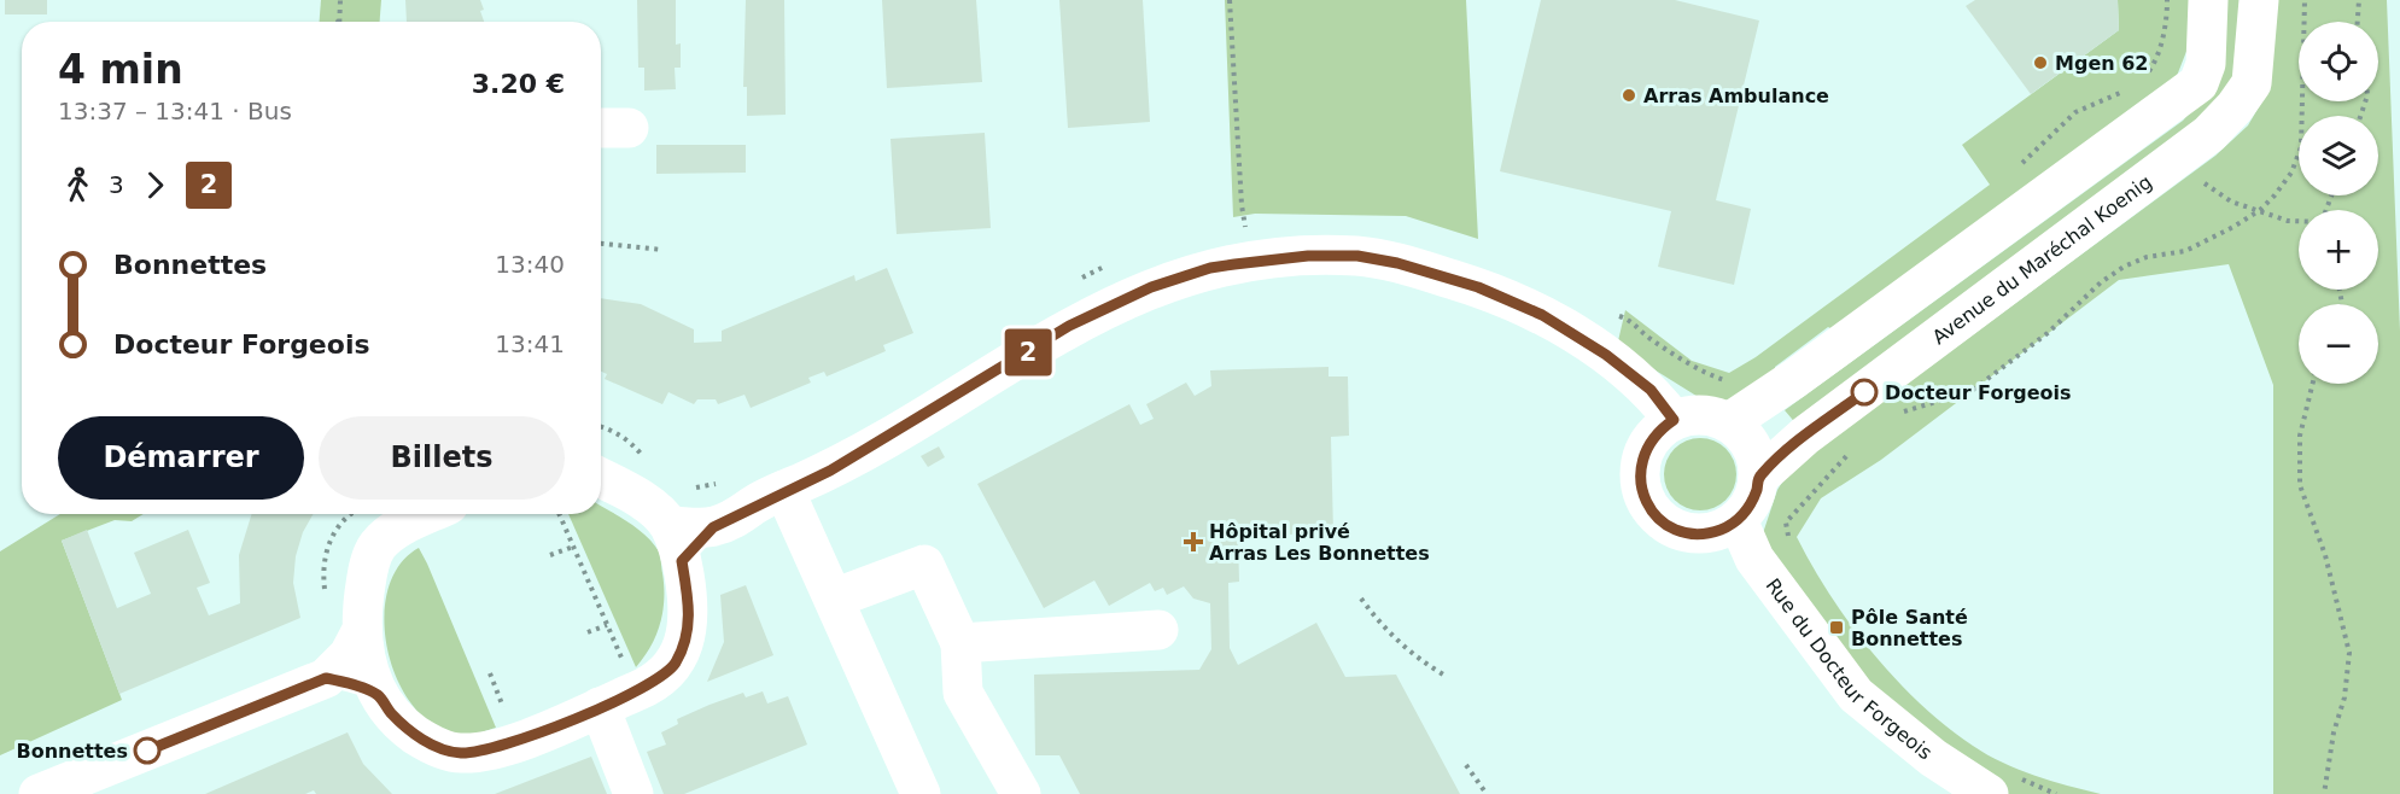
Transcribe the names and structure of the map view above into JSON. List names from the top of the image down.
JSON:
{
  "streets": {
    "street": ["Avenue du Maréchal Koenig", "Rue du Docteur Forgeois"]
  },
  "crossings": [
    ["Avenue du Maréchal Koenig", "Rue du Docteur Forgeois"]
  ],
  "places": {
    "other": [
      "Mgen 62",
      "Arras Ambulance",
      "Docteur Forgeois",
      "Bonnettes"
    ],
    "health": ["Hôpital privé Arras Les Bonnettes"],
    "transit": ["Pôle Santé Bonnettes"]
  },
  "lines": ["bus line 2"],
  "page": {
    "on_map": "2",
    "map_buttons": ["+", "−"],
    "heading": ["4 min", "13:37 – 13:41 · Bus", "3.20 €"],
    "legs": ["3", "2"],
    "list": [
      {
        "name": "Bonnettes",
        "value": "13:40"
      },
      {
        "name": "Docteur Forgeois",
        "value": "13:41"
      }
    ],
    "buttons": ["Démarrer", "Billets"]
  }
}
